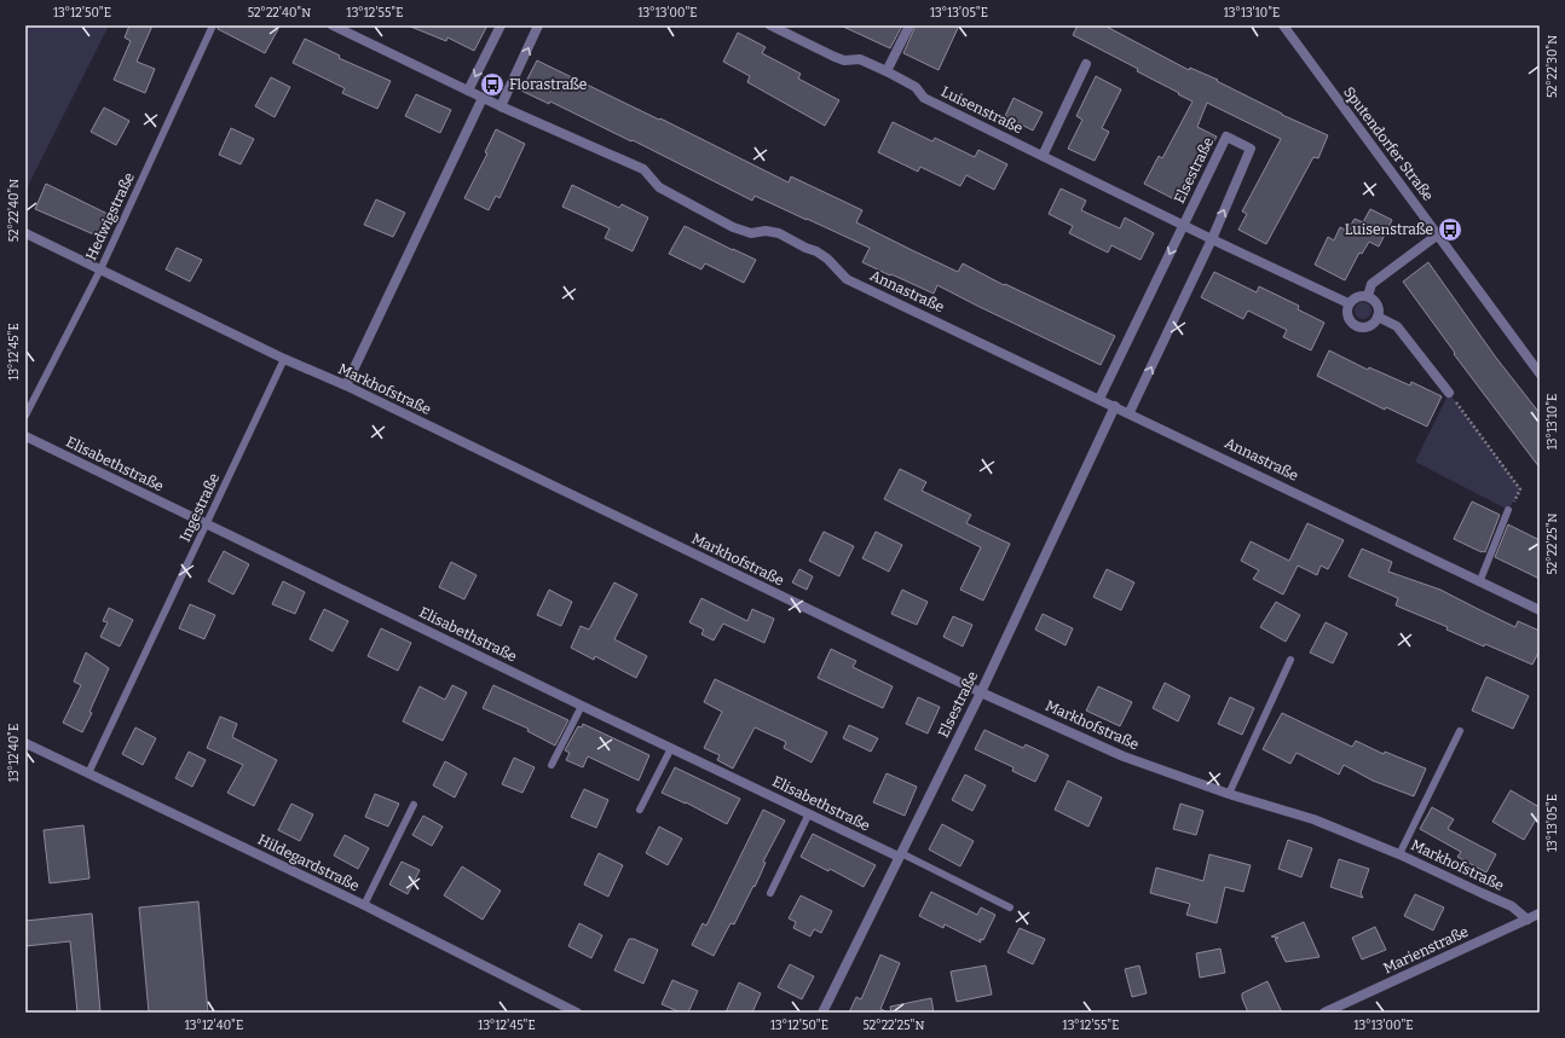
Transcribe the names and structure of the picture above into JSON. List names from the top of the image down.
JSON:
{
  "streets": {
    "street": [
      "Luisenstraße",
      "Sputendorfer Straße",
      "Elsestraße",
      "Annastraße",
      "Markhofstraße",
      "Elisabethstraße",
      "Hildegardstraße",
      "Marienstraße"
    ],
    "lane": ["Hedwigstraße", "Ingestraße"]
  },
  "crossings": [
    ["Luisenstraße", "Elsestraße"],
    ["Elsestraße", "Annastraße"],
    ["Elsestraße", "Markhofstraße"],
    ["Elsestraße", "Elisabethstraße"],
    ["Hedwigstraße", "Markhofstraße"],
    ["Markhofstraße", "Ingestraße"],
    ["Markhofstraße", "Marienstraße"],
    ["Elisabethstraße", "Ingestraße"],
    ["Ingestraße", "Hildegardstraße"]
  ],
  "places": {
    "bus stop": ["Florastraße", "Luisenstraße"]
  },
  "coordinates": [
    "13°12'50\"E",
    "52°22'40\"N",
    "13°12'55\"E",
    "13°13'00\"E",
    "13°13'05\"E",
    "13°13'10\"E",
    "52°22'30\"N",
    "13°12'45\"E",
    "52°22'25\"N",
    "13°12'40\"E"
  ]
}
